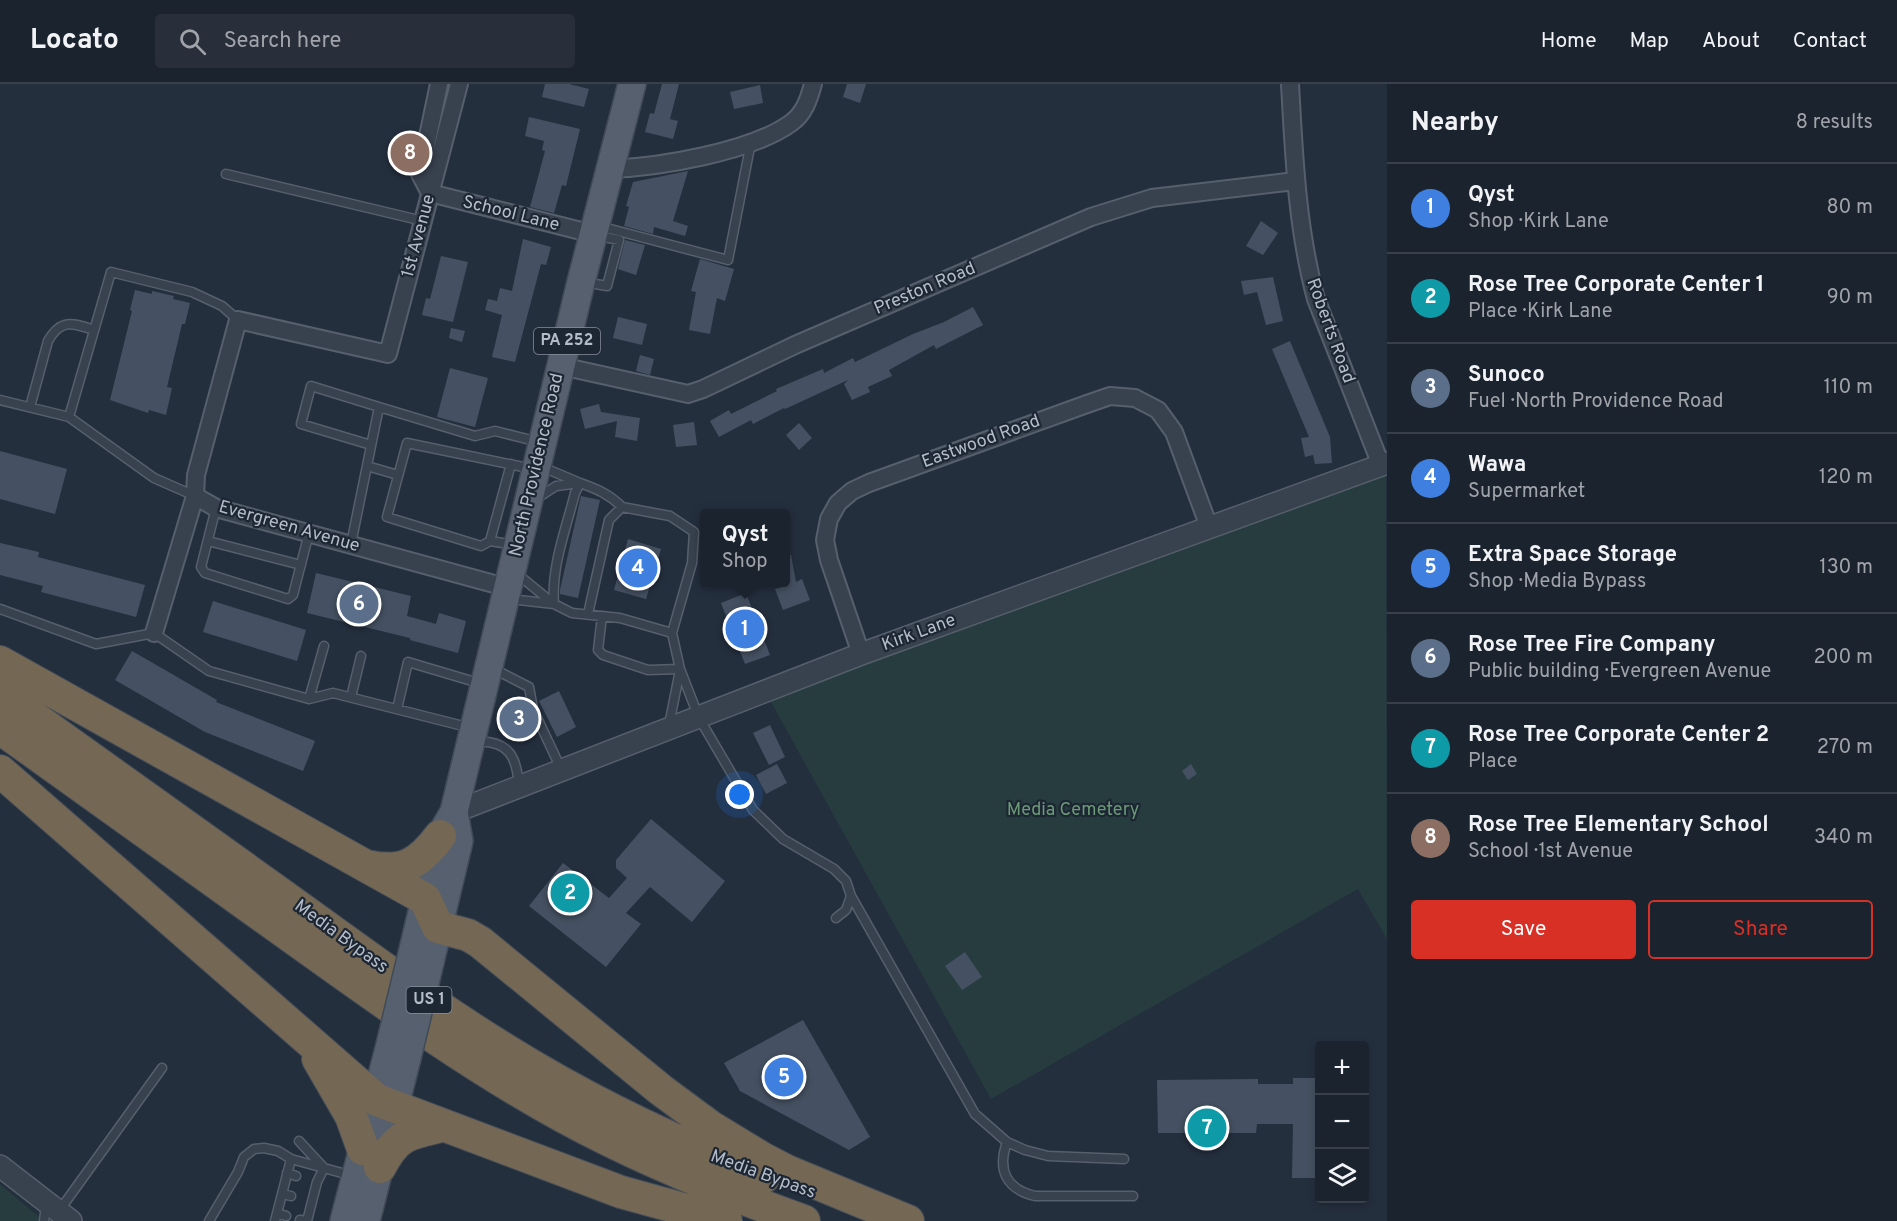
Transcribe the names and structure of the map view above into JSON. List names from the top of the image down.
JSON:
{
  "streets": {
    "highway": ["Media Bypass", "US 1"],
    "main road": ["PA 252", "North Providence Road"],
    "street": [
      "School Lane",
      "1st Avenue",
      "Preston Road",
      "Roberts Road",
      "Eastwood Road",
      "Evergreen Avenue",
      "Kirk Lane"
    ]
  },
  "crossings": [
    ["School Lane", "1st Avenue"],
    ["School Lane", "North Providence Road"],
    ["1st Avenue", "Evergreen Avenue"],
    ["Preston Road", "Roberts Road"],
    ["Preston Road", "North Providence Road"],
    ["Roberts Road", "Kirk Lane"],
    ["Eastwood Road", "Kirk Lane"],
    ["North Providence Road", "Evergreen Avenue"],
    ["North Providence Road", "Kirk Lane"]
  ],
  "parks": ["Media Cemetery"],
  "page": {
    "header": "Locato",
    "search": "Search here",
    "nav": [
      "Home",
      "Map",
      "About",
      "Contact"
    ],
    "heading": ["Nearby", "8 results"],
    "pins": [
      "8",
      "4",
      "6",
      "1",
      "3",
      "2",
      "5",
      "7"
    ],
    "list": [
      {
        "mark": "1",
        "name": "Qyst",
        "note": "Shop · Kirk Lane",
        "value": "80 m"
      },
      {
        "mark": "2",
        "name": "Rose Tree Corporate Center 1",
        "note": "Place · Kirk Lane",
        "value": "90 m"
      },
      {
        "mark": "3",
        "name": "Sunoco",
        "note": "Fuel · North Providence Road",
        "value": "110 m"
      },
      {
        "mark": "4",
        "name": "Wawa",
        "note": "Supermarket",
        "value": "120 m"
      },
      {
        "mark": "5",
        "name": "Extra Space Storage",
        "note": "Shop · Media Bypass",
        "value": "130 m"
      },
      {
        "mark": "6",
        "name": "Rose Tree Fire Company",
        "note": "Public building · Evergreen Avenue",
        "value": "200 m"
      },
      {
        "mark": "7",
        "name": "Rose Tree Corporate Center 2",
        "note": "Place",
        "value": "270 m"
      },
      {
        "mark": "8",
        "name": "Rose Tree Elementary School",
        "note": "School · 1st Avenue",
        "value": "340 m"
      }
    ],
    "popup": ["Qyst", "Shop"],
    "buttons": ["Save", "Share"],
    "map_buttons": ["+", "−"]
  }
}
